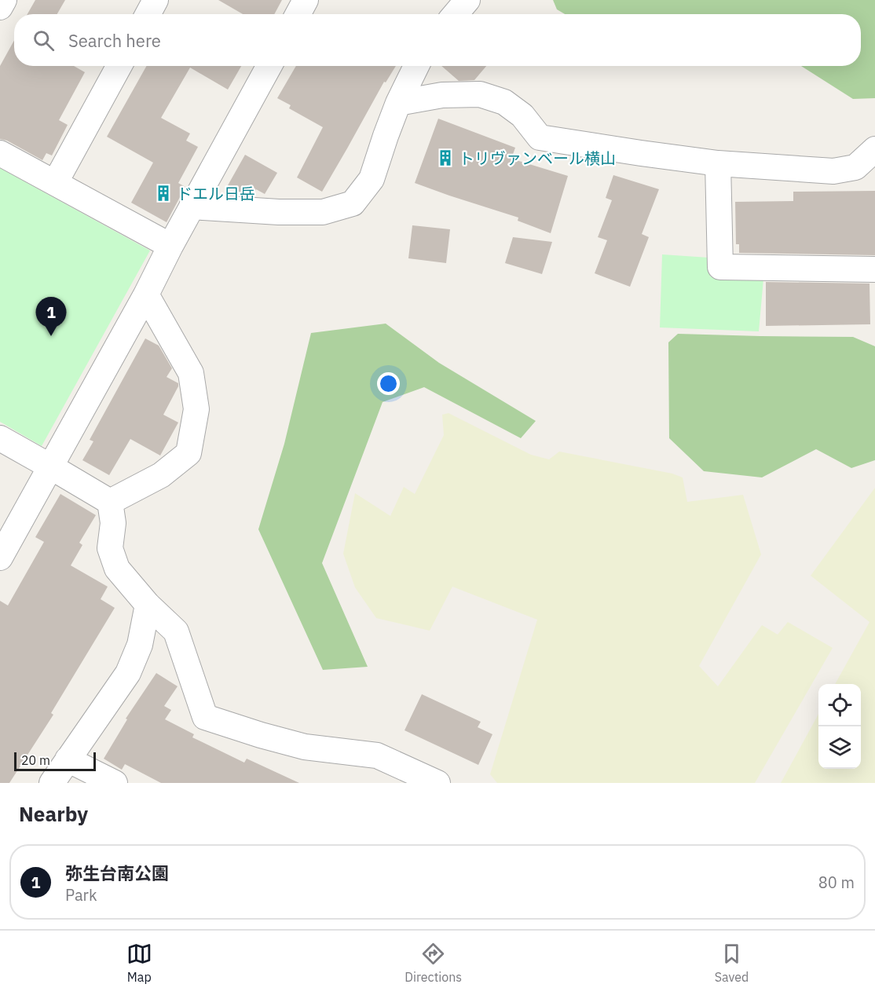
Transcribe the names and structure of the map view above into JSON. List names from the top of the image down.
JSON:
{
  "places": {
    "building": ["トリヴァンベール横山", "ドエル日岳"]
  },
  "scale_bar": "20 m",
  "page": {
    "search": "Search here",
    "pins": "1",
    "scale": "20 m",
    "heading": "Nearby",
    "list": [
      {
        "mark": "1",
        "name": "弥生台南公園",
        "note": "Park",
        "value": "80 m"
      }
    ],
    "nav": ["Map", "Directions", "Saved"]
  }
}
